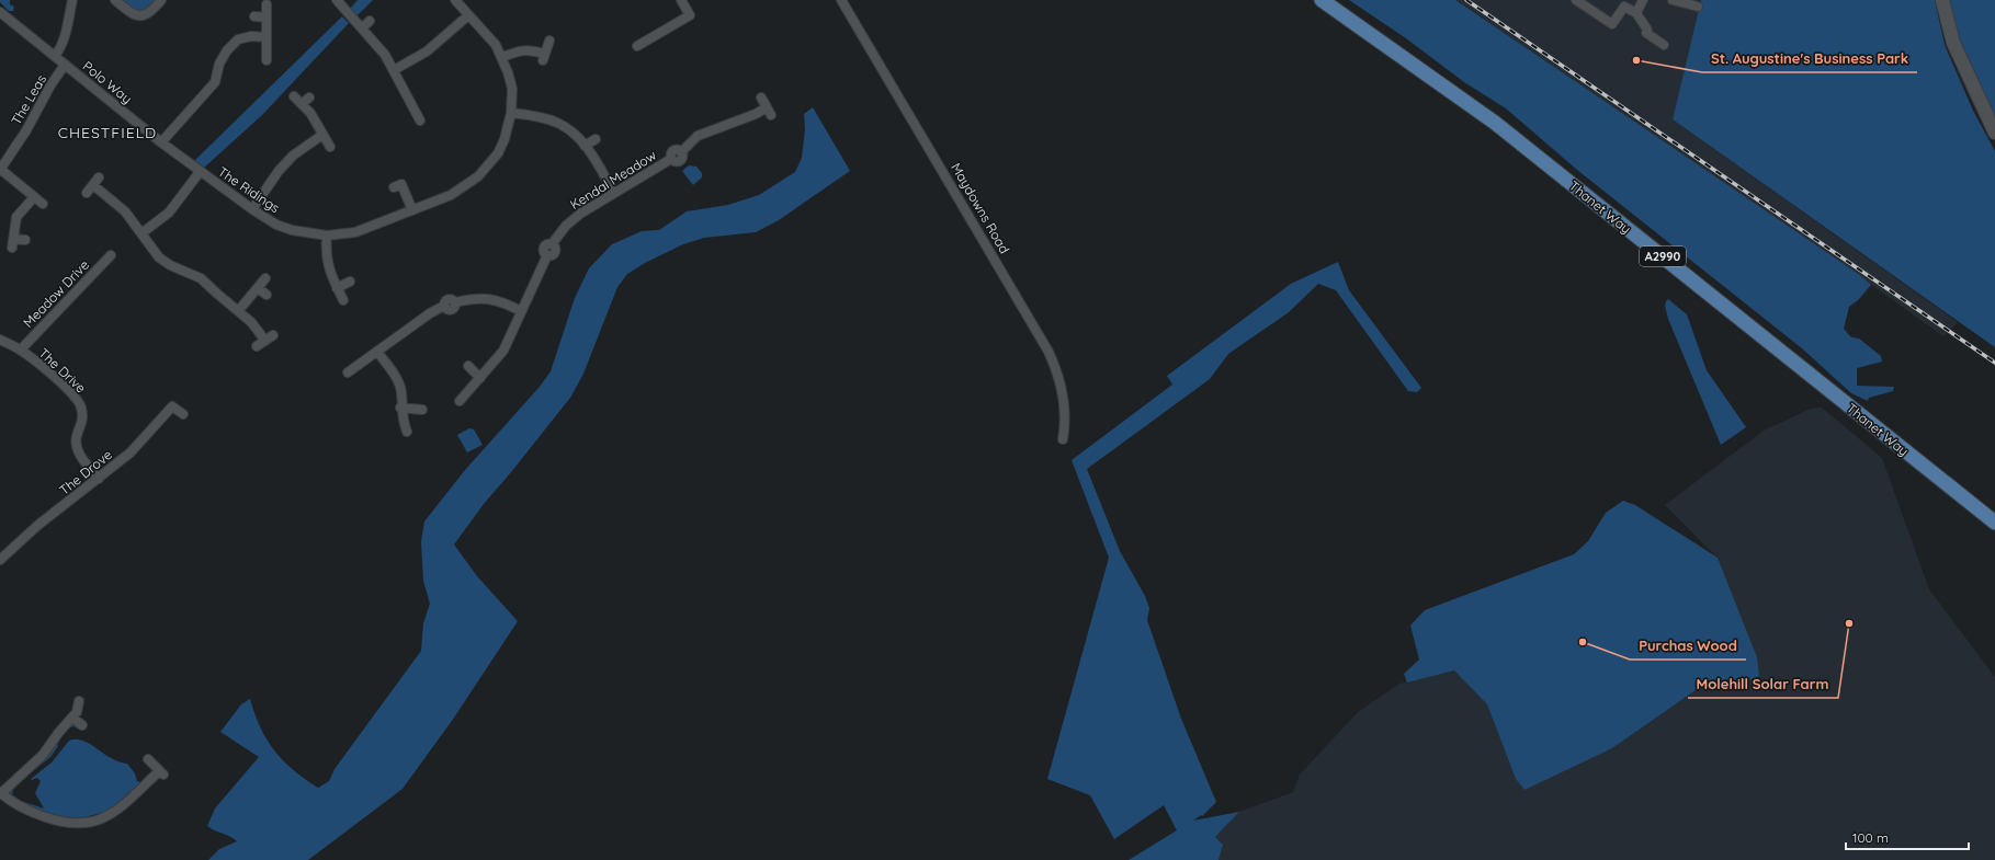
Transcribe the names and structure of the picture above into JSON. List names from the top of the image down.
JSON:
{
  "streets": {
    "main road": ["Thanet Way", "A2990"],
    "street": [
      "Polo Way",
      "The Leas",
      "Kendal Meadow",
      "The Ridings",
      "Maydowns Road",
      "Meadow Drive",
      "The Drive",
      "The Drove"
    ]
  },
  "crossings": [
    ["Polo Way", "The Leas"],
    ["Polo Way", "The Ridings"],
    ["Meadow Drive", "The Drive"],
    ["The Drive", "The Drove"]
  ],
  "districts": ["CHESTFIELD"],
  "places": ["St. Augustine's Business Park", "Molehill Solar Farm", "Purchas Wood"],
  "scale_bar": "100 m"
}
